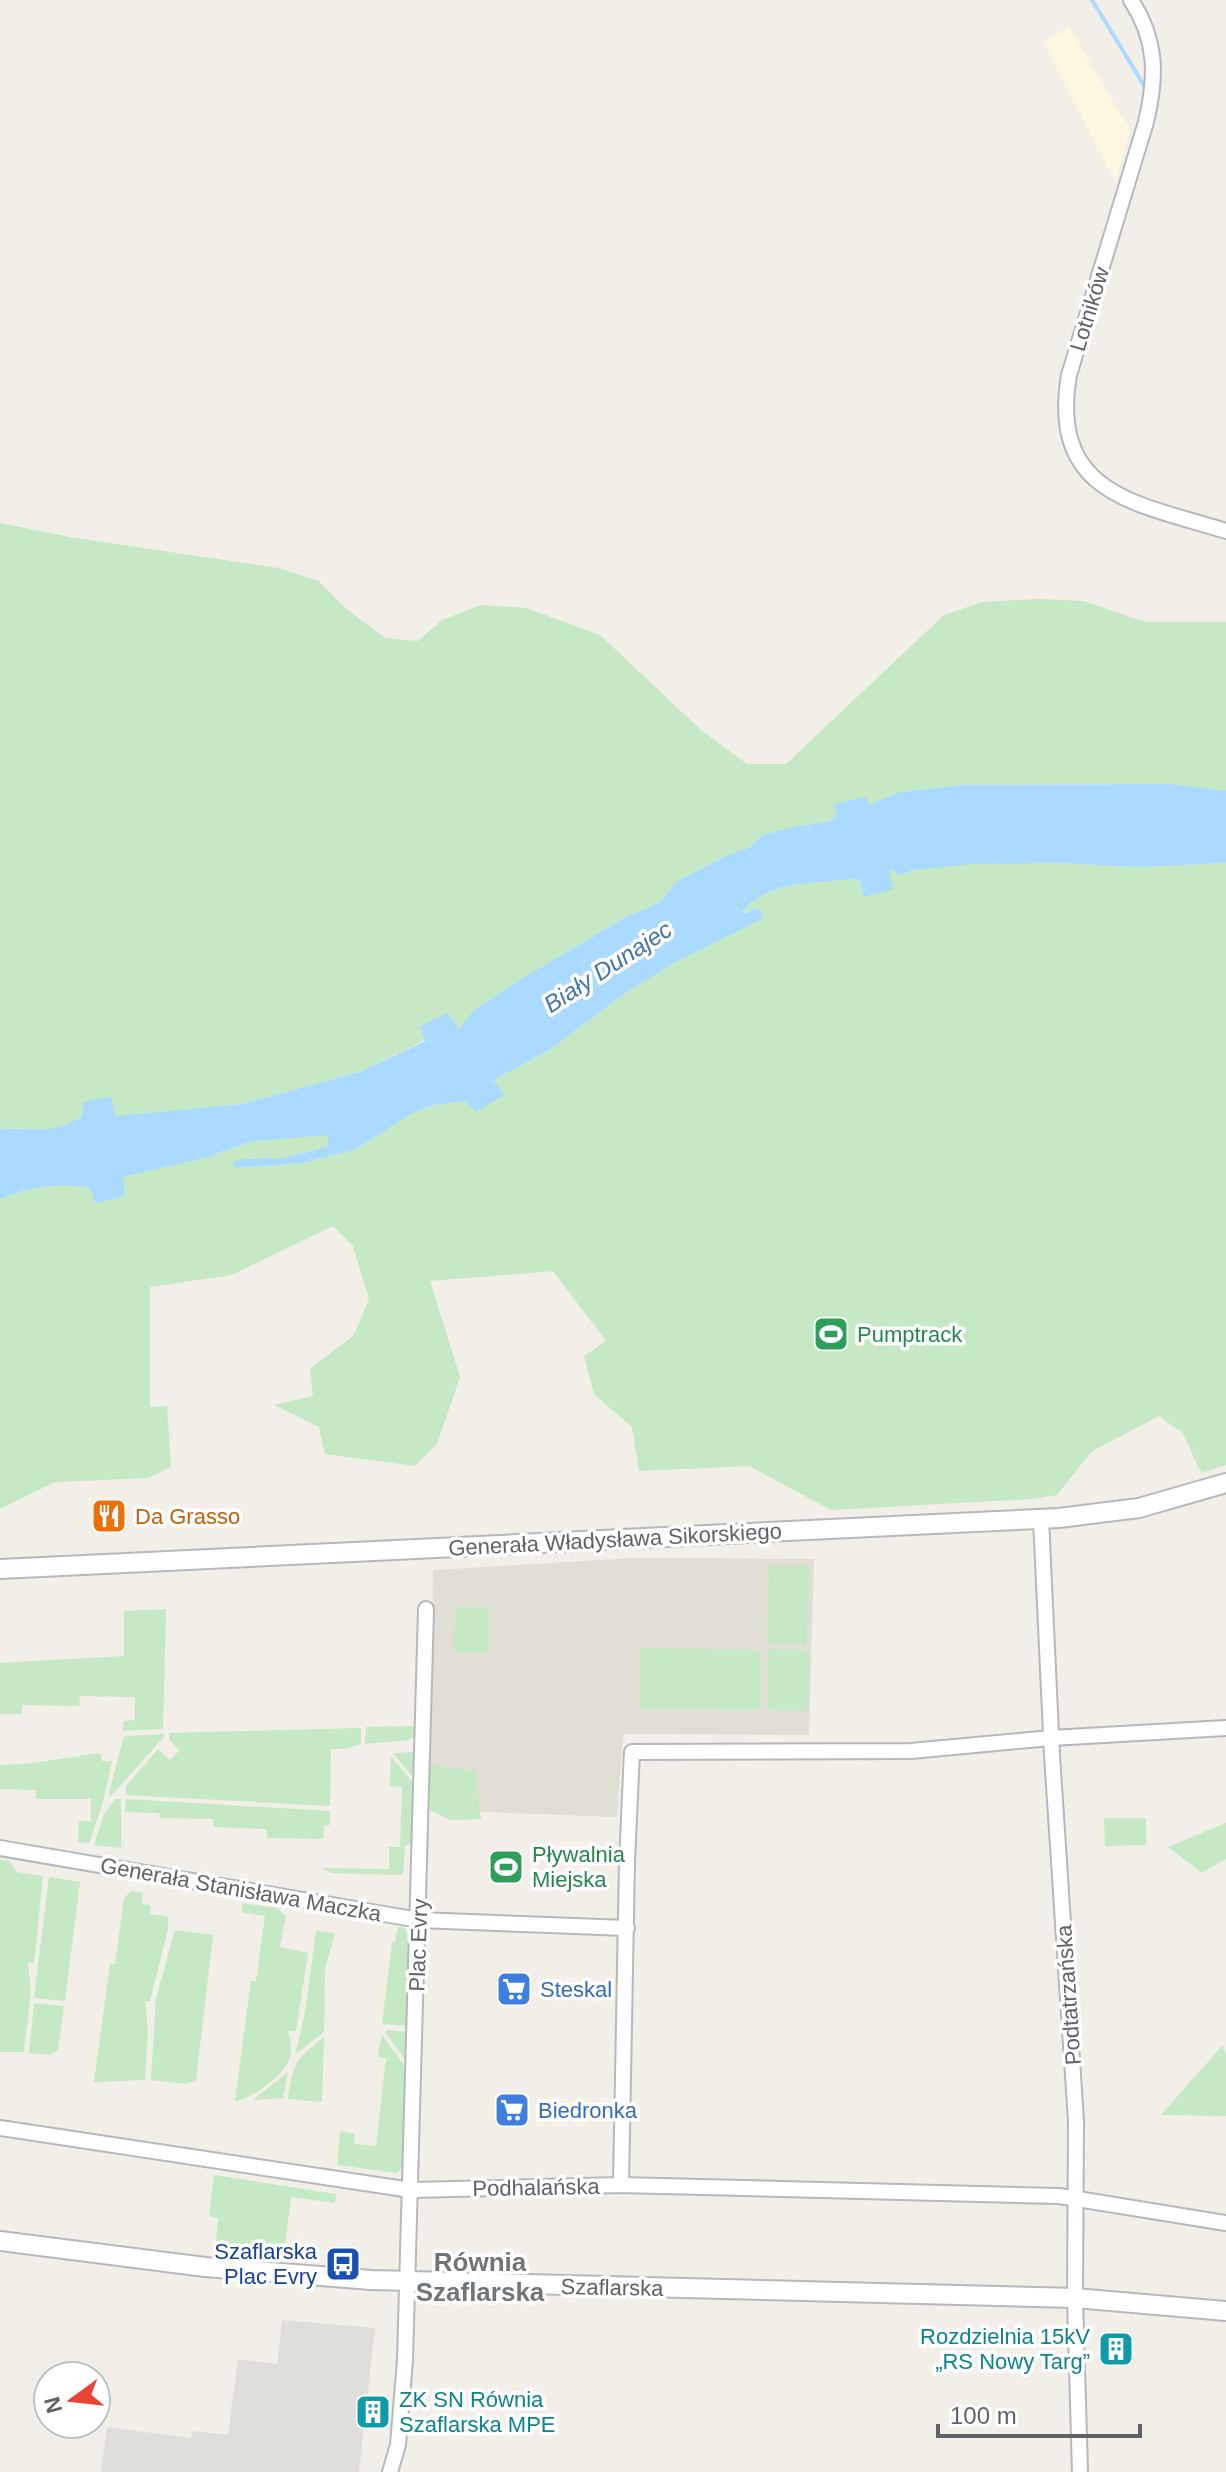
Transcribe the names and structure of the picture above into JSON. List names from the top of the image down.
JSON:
{
  "streets": {
    "street": [
      "Lotników",
      "Generała Władysława Sikorskiego",
      "Generała Stanisława Maczka",
      "Plac Evry",
      "Podtatrzańska",
      "Podhalańska",
      "Szaflarska"
    ]
  },
  "crossings": [
    ["Generała Władysława Sikorskiego", "Podtatrzańska"],
    ["Generała Stanisława Maczka", "Plac Evry"],
    ["Plac Evry", "Podhalańska"],
    ["Plac Evry", "Szaflarska"],
    ["Podtatrzańska", "Podhalańska"],
    ["Podtatrzańska", "Szaflarska"]
  ],
  "districts": ["Równia Szaflarska"],
  "water": ["Biały Dunajec"],
  "places": {
    "sports": ["Pumptrack", "Pływalnia Miejska"],
    "restaurant": ["Da Grasso"],
    "supermarket": ["Steskal", "Biedronka"],
    "bus stop": ["Szaflarska Plac Evry"],
    "building": ["Rozdzielnia 15kV „RS Nowy Targ”", "ZK SN Równia Szaflarska MPE"]
  },
  "scale_bar": "100 m",
  "north": "left"
}
